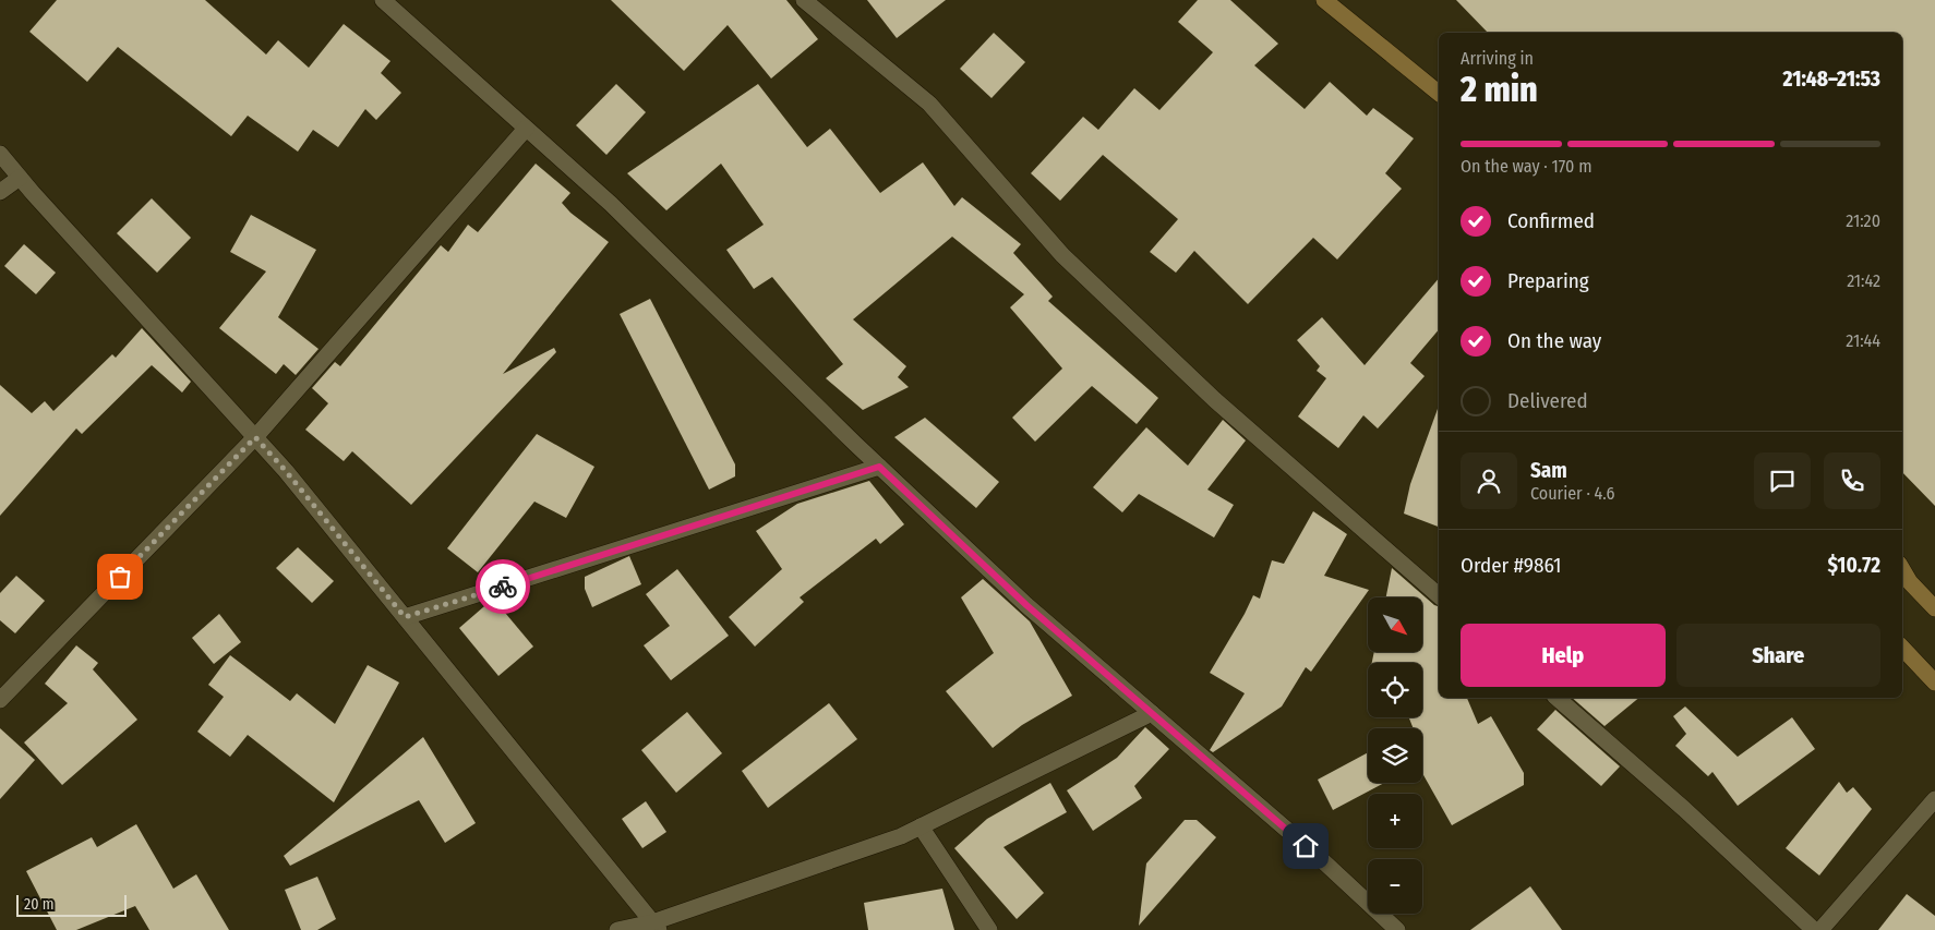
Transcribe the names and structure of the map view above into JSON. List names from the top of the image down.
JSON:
{
  "scale_bar": "20 m",
  "north": "bottom right",
  "page": {
    "heading": ["2 min", "Arriving in", "21:48–21:53"],
    "panel": [
      "Sam",
      "Courier · 4.6",
      "Order #9861",
      "$10.72"
    ],
    "bar": "On the way · 170 m",
    "list": [
      ["Confirmed", "21:20"],
      ["Preparing", "21:42"],
      ["On the way", "21:44"],
      "Delivered"
    ],
    "map_buttons": ["+", "−"],
    "buttons": ["Help", "Share"],
    "scale": "20 m"
  }
}
